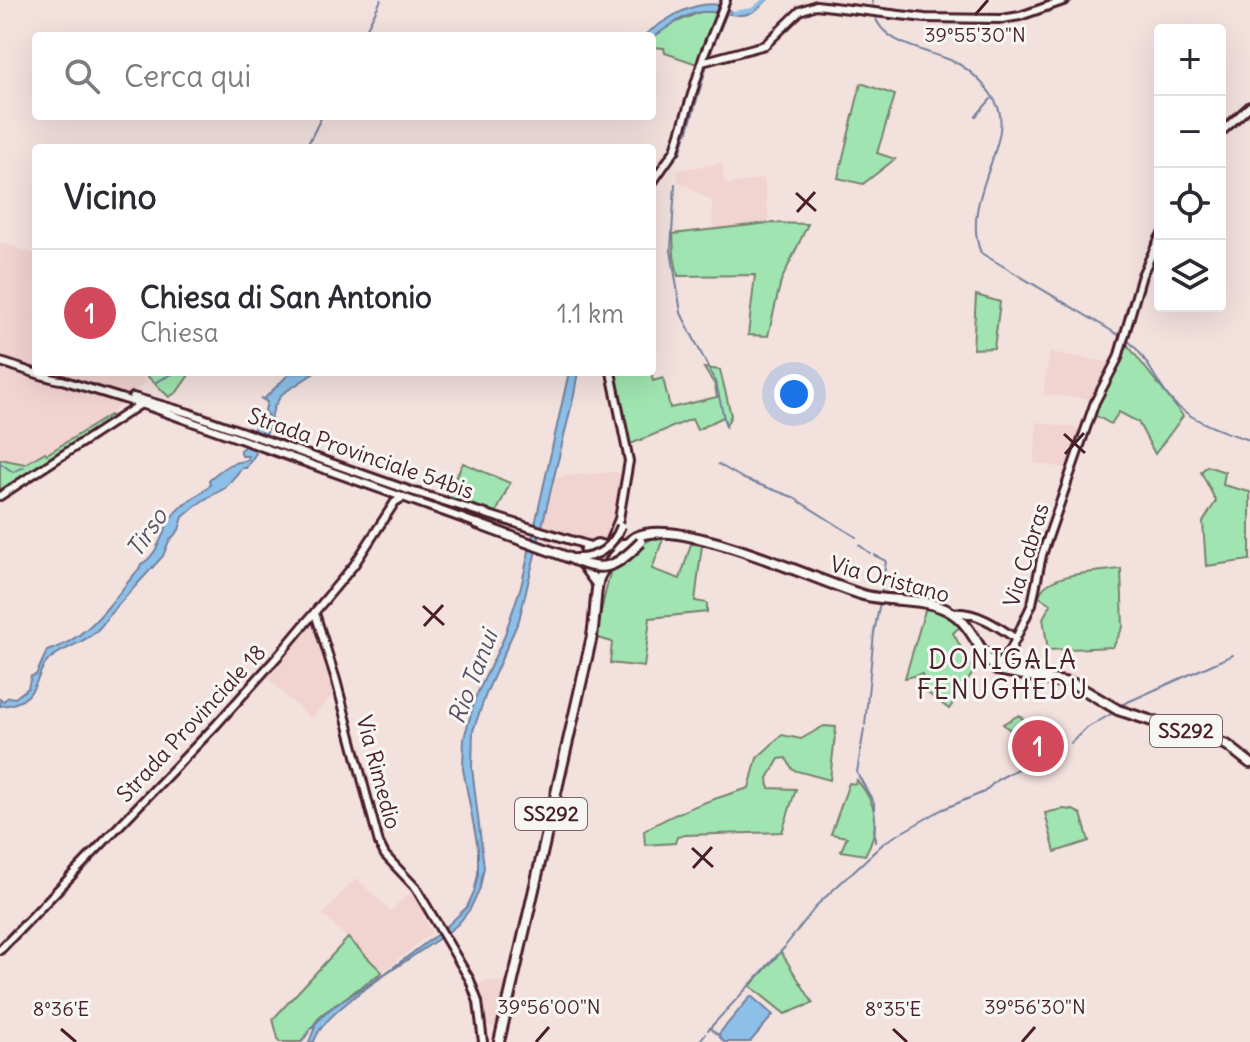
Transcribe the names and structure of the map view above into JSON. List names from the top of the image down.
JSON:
{
  "streets": {
    "main road": ["Via Oristano", "SS292"],
    "street": [
      "Strada Provinciale 54bis",
      "Via Cabras",
      "Strada Provinciale 18",
      "Via Rimedio"
    ]
  },
  "crossings": [
    ["Strada Provinciale 54bis", "Via Oristano"],
    ["Strada Provinciale 54bis", "SS292"],
    ["Via Cabras", "Via Oristano"],
    ["Via Cabras", "SS292"],
    ["Via Oristano", "SS292"],
    ["Strada Provinciale 18", "Via Rimedio"]
  ],
  "districts": ["DONIGALA FENUGHEDU"],
  "water": ["Tirso", "Rio Tanui"],
  "page": {
    "map_buttons": ["+", "−"],
    "search": "Cerca qui",
    "heading": "Vicino",
    "list": [
      {
        "mark": "1",
        "name": "Chiesa di San Antonio",
        "note": "Chiesa",
        "value": "1.1 km"
      }
    ],
    "pins": "1"
  },
  "coordinates": [
    "39°55'30\"N",
    "39°56'00\"N",
    "39°56'30\"N",
    "8°36'E",
    "8°35'E"
  ]
}
